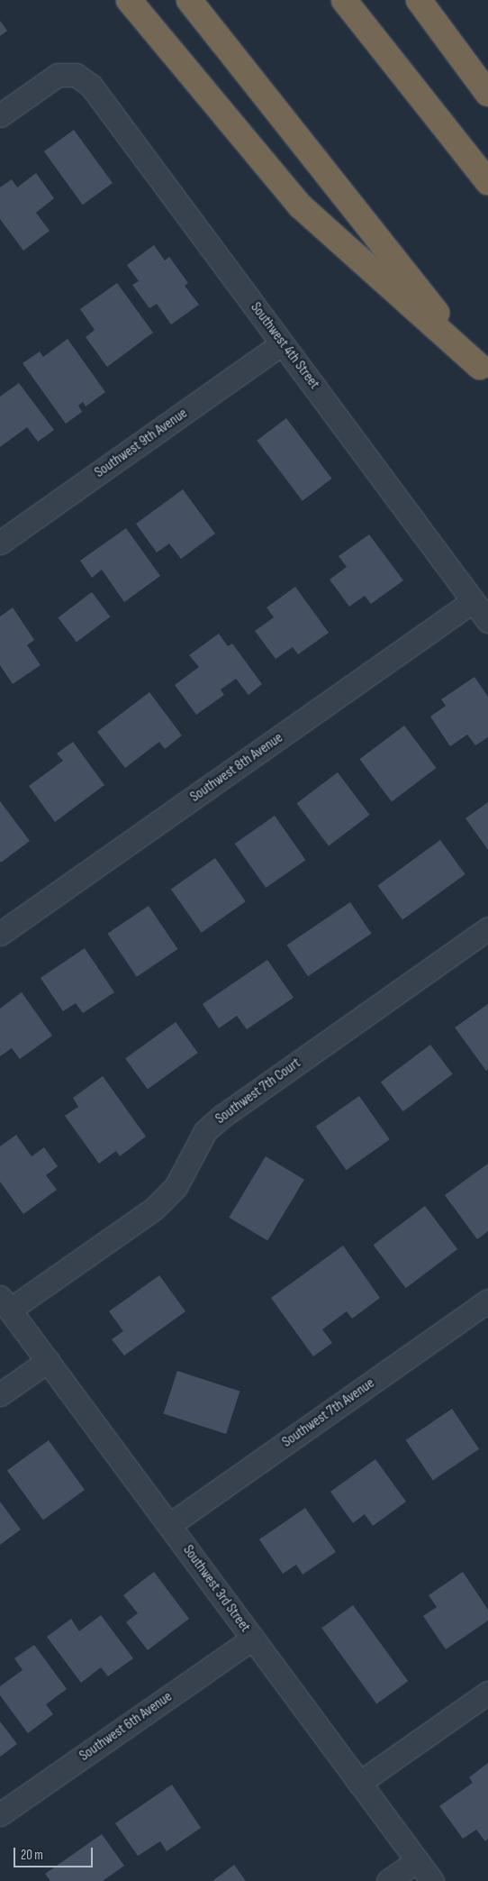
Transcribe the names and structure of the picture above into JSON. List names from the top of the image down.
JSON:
{
  "streets": {
    "street": [
      "Southwest 4th Street",
      "Southwest 9th Avenue",
      "Southwest 8th Avenue",
      "Southwest 7th Court",
      "Southwest 7th Avenue",
      "Southwest 3rd Street",
      "Southwest 6th Avenue"
    ]
  },
  "crossings": [
    ["Southwest 4th Street", "Southwest 9th Avenue"],
    ["Southwest 4th Street", "Southwest 8th Avenue"],
    ["Southwest 7th Court", "Southwest 3rd Street"],
    ["Southwest 7th Avenue", "Southwest 3rd Street"],
    ["Southwest 3rd Street", "Southwest 6th Avenue"]
  ],
  "scale_bar": "20 m"
}
